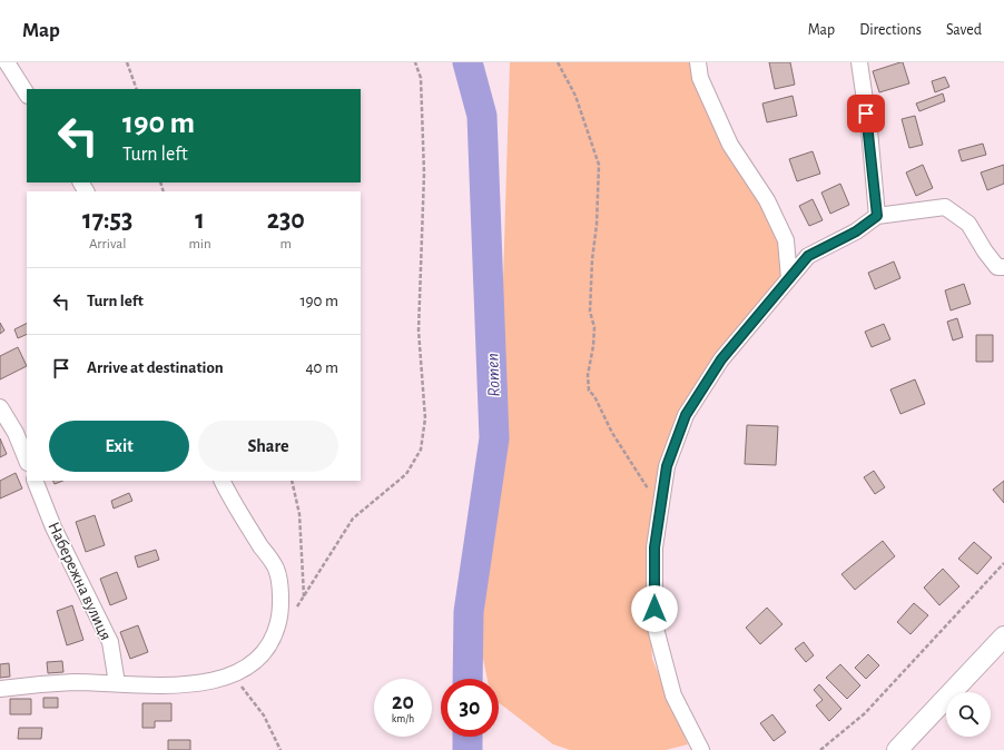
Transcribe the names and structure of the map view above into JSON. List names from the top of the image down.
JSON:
{
  "streets": {
    "street": ["Набережна вулиця"]
  },
  "water": ["Romen"],
  "page": {
    "header": "Map",
    "nav": ["Map", "Directions", "Saved"],
    "turn": ["190 m", "Turn left"],
    "eta": [
      "17:53",
      "Arrival",
      "1",
      "min",
      "230",
      "m"
    ],
    "list": [
      {
        "name": "Turn left",
        "value": "190 m"
      },
      {
        "name": "Arrive at destination",
        "value": "40 m"
      }
    ],
    "buttons": ["Exit", "Share"],
    "speed": "20 km/h",
    "limit": "30"
  }
}
